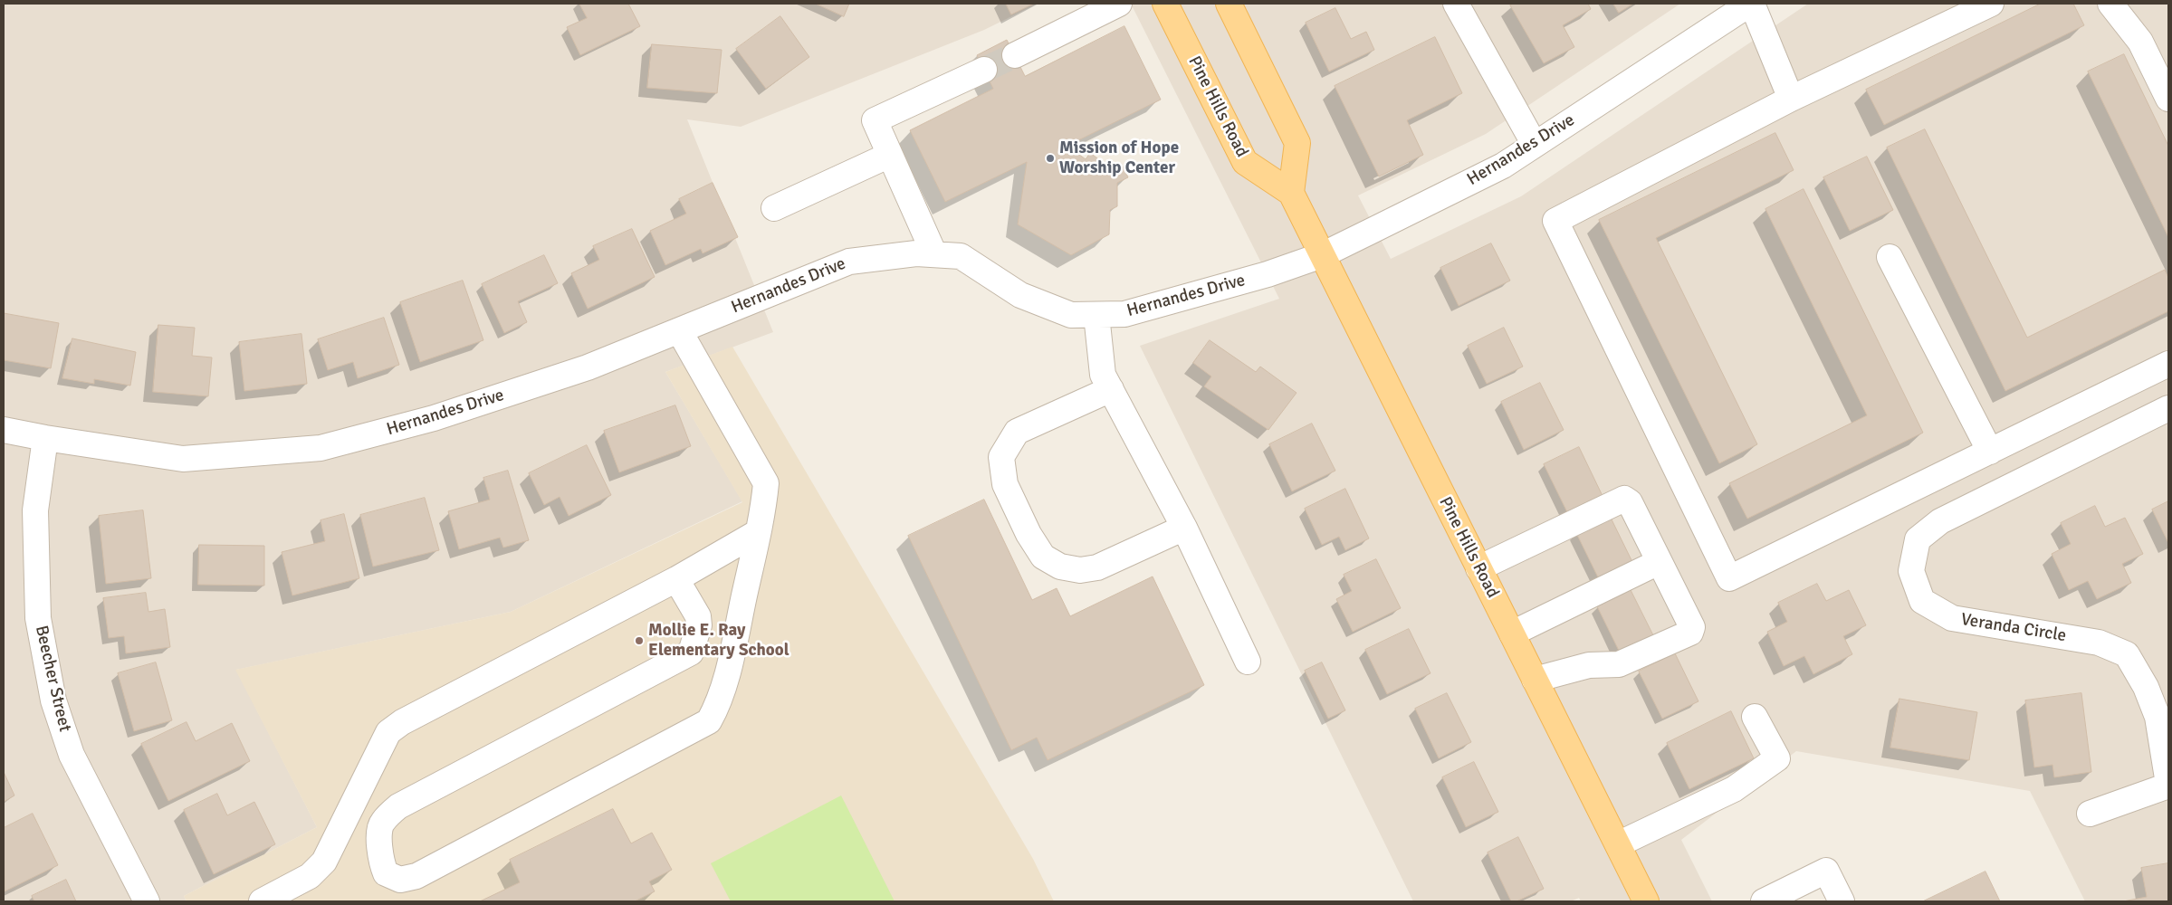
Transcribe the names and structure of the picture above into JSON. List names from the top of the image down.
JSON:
{
  "streets": {
    "main road": ["Pine Hills Road"],
    "street": ["Hernandes Drive", "Veranda Circle", "Beecher Street"]
  },
  "crossings": [
    ["Pine Hills Road", "Hernandes Drive"],
    ["Hernandes Drive", "Beecher Street"]
  ],
  "places": ["Mission of Hope Worship Center", "Mollie E. Ray Elementary School"]
}
